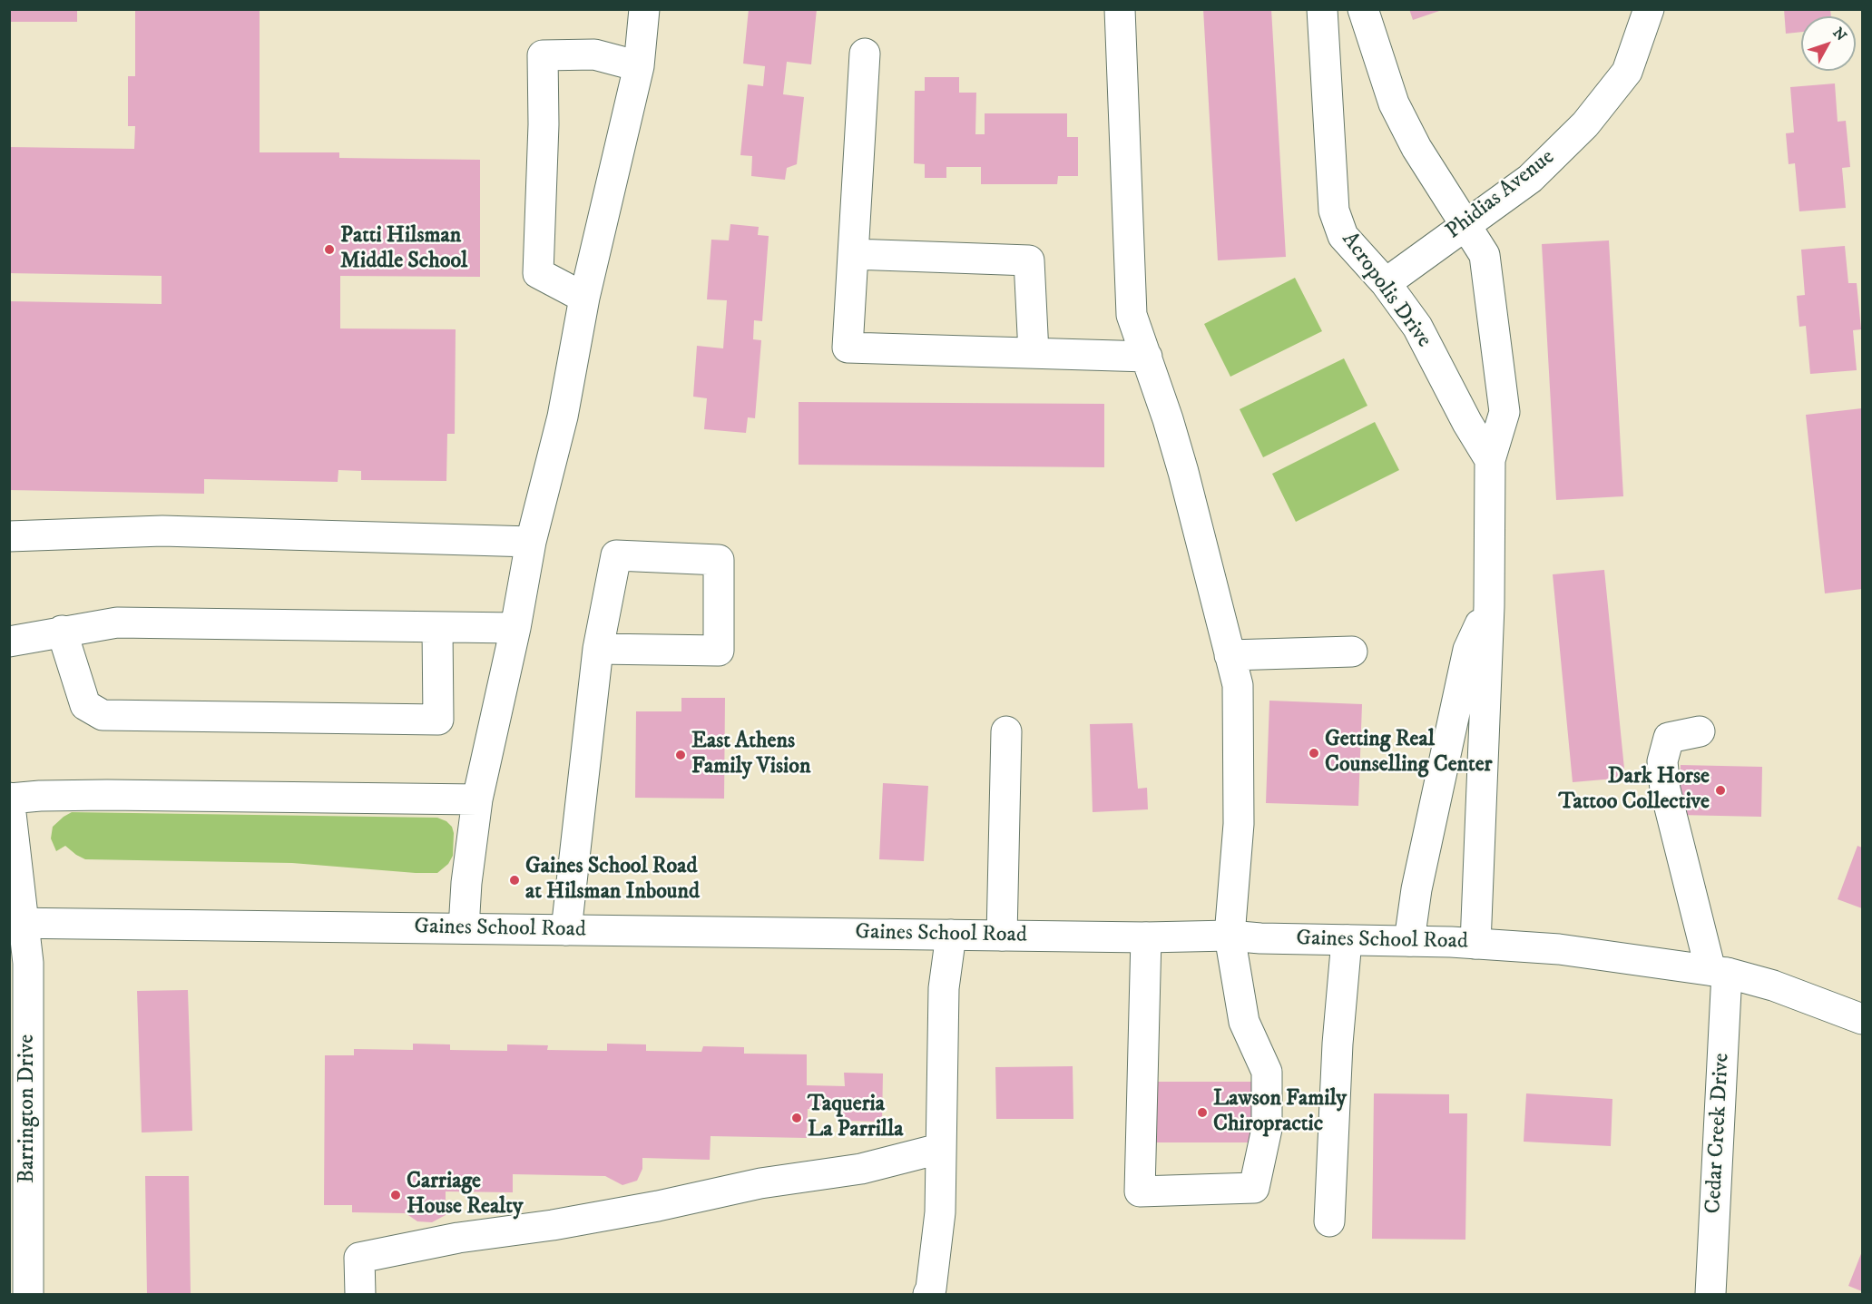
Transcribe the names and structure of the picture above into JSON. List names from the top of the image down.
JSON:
{
  "streets": {
    "main road": [
      "Phidias Avenue",
      "Acropolis Drive",
      "Gaines School Road",
      "Barrington Drive",
      "Cedar Creek Drive"
    ]
  },
  "crossings": [
    ["Phidias Avenue", "Acropolis Drive"],
    ["Gaines School Road", "Barrington Drive"],
    ["Gaines School Road", "Cedar Creek Drive"]
  ],
  "places": [
    "Patti Hilsman Middle School",
    "Getting Real Counselling Center",
    "East Athens Family Vision",
    "Dark Horse Tattoo Collective",
    "Gaines School Road at Hilsman Inbound",
    "Lawson Family Chiropractic",
    "Taqueria La Parrilla",
    "Carriage House Realty"
  ],
  "north": "top right"
}
